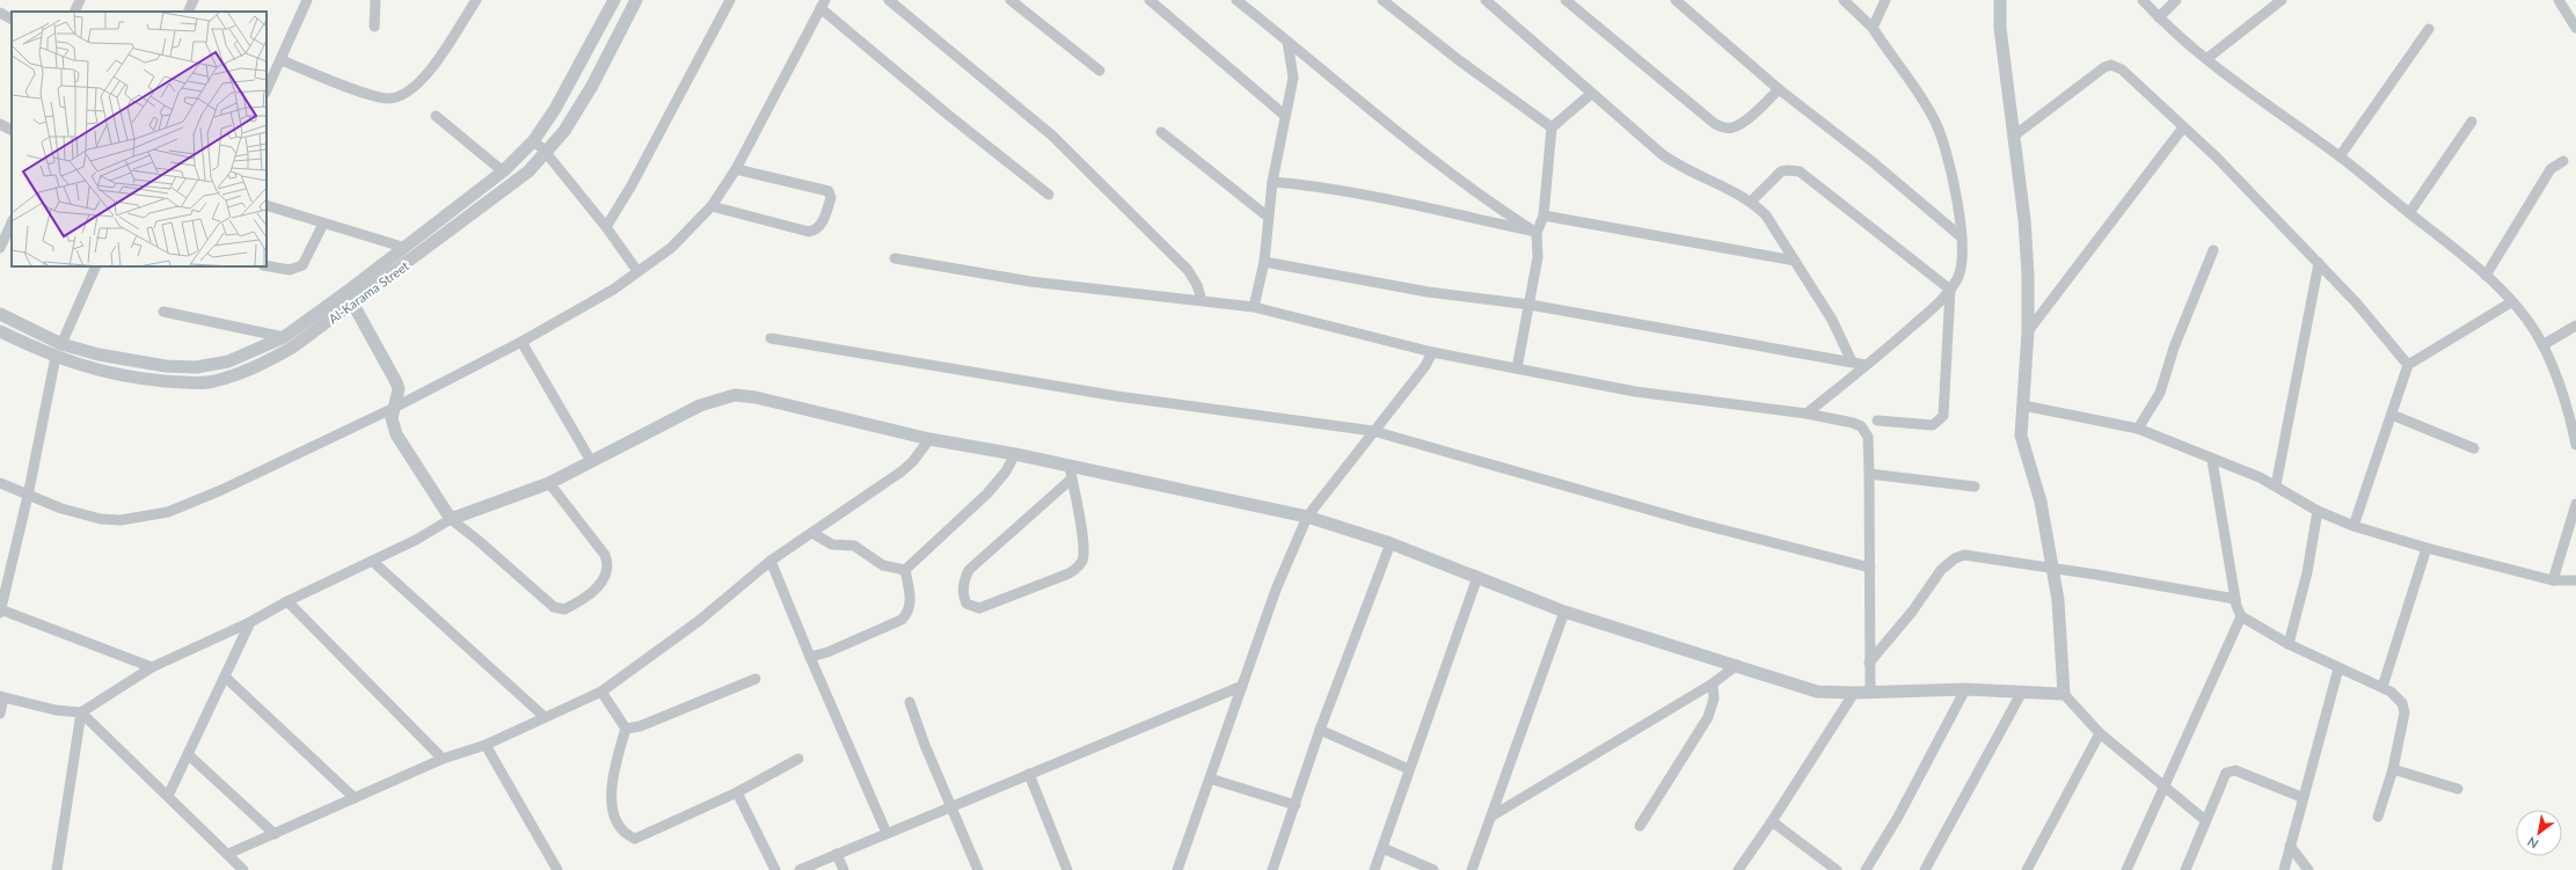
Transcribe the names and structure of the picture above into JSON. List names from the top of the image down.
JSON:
{
  "streets": {
    "street": ["Al-Karama Street"]
  },
  "north": "bottom left"
}
